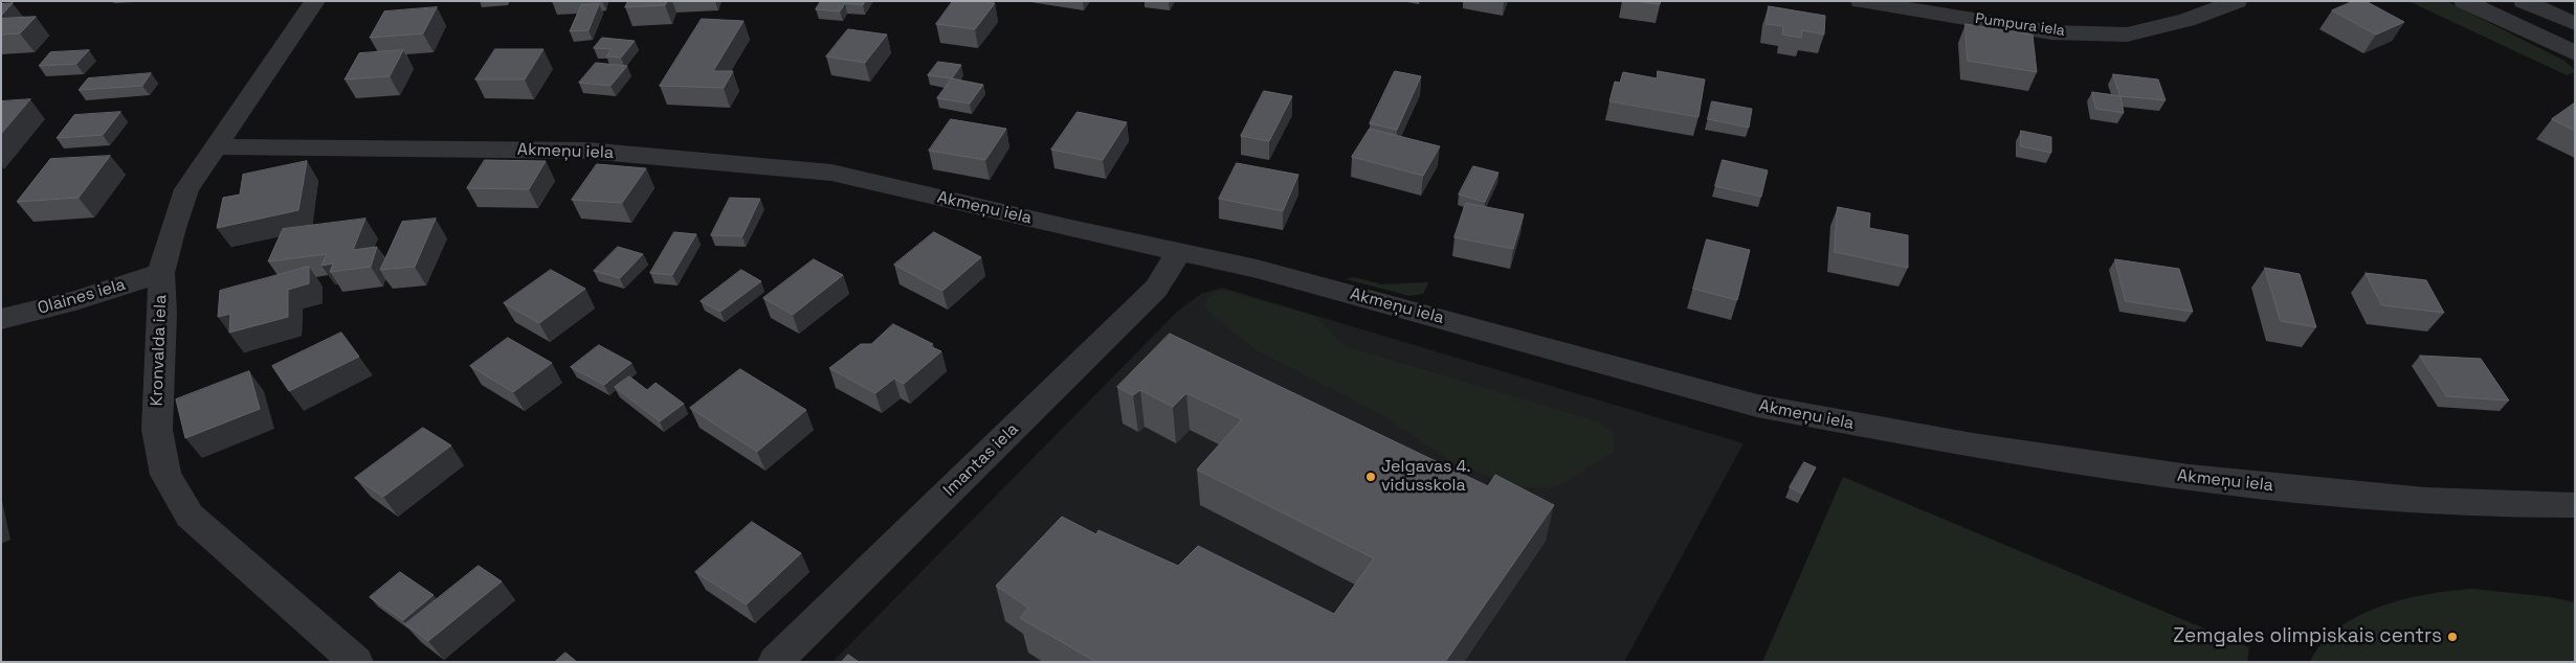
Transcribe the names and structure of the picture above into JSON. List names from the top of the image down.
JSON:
{
  "streets": {
    "street": [
      "Pumpura iela",
      "Akmeņu iela",
      "Olaines iela",
      "Kronvalda iela",
      "Imantas iela"
    ]
  },
  "crossings": [
    ["Akmeņu iela", "Kronvalda iela"],
    ["Akmeņu iela", "Imantas iela"],
    ["Olaines iela", "Kronvalda iela"]
  ],
  "places": ["Jelgavas 4. vidusskola", "Zemgales olimpiskais centrs"]
}
